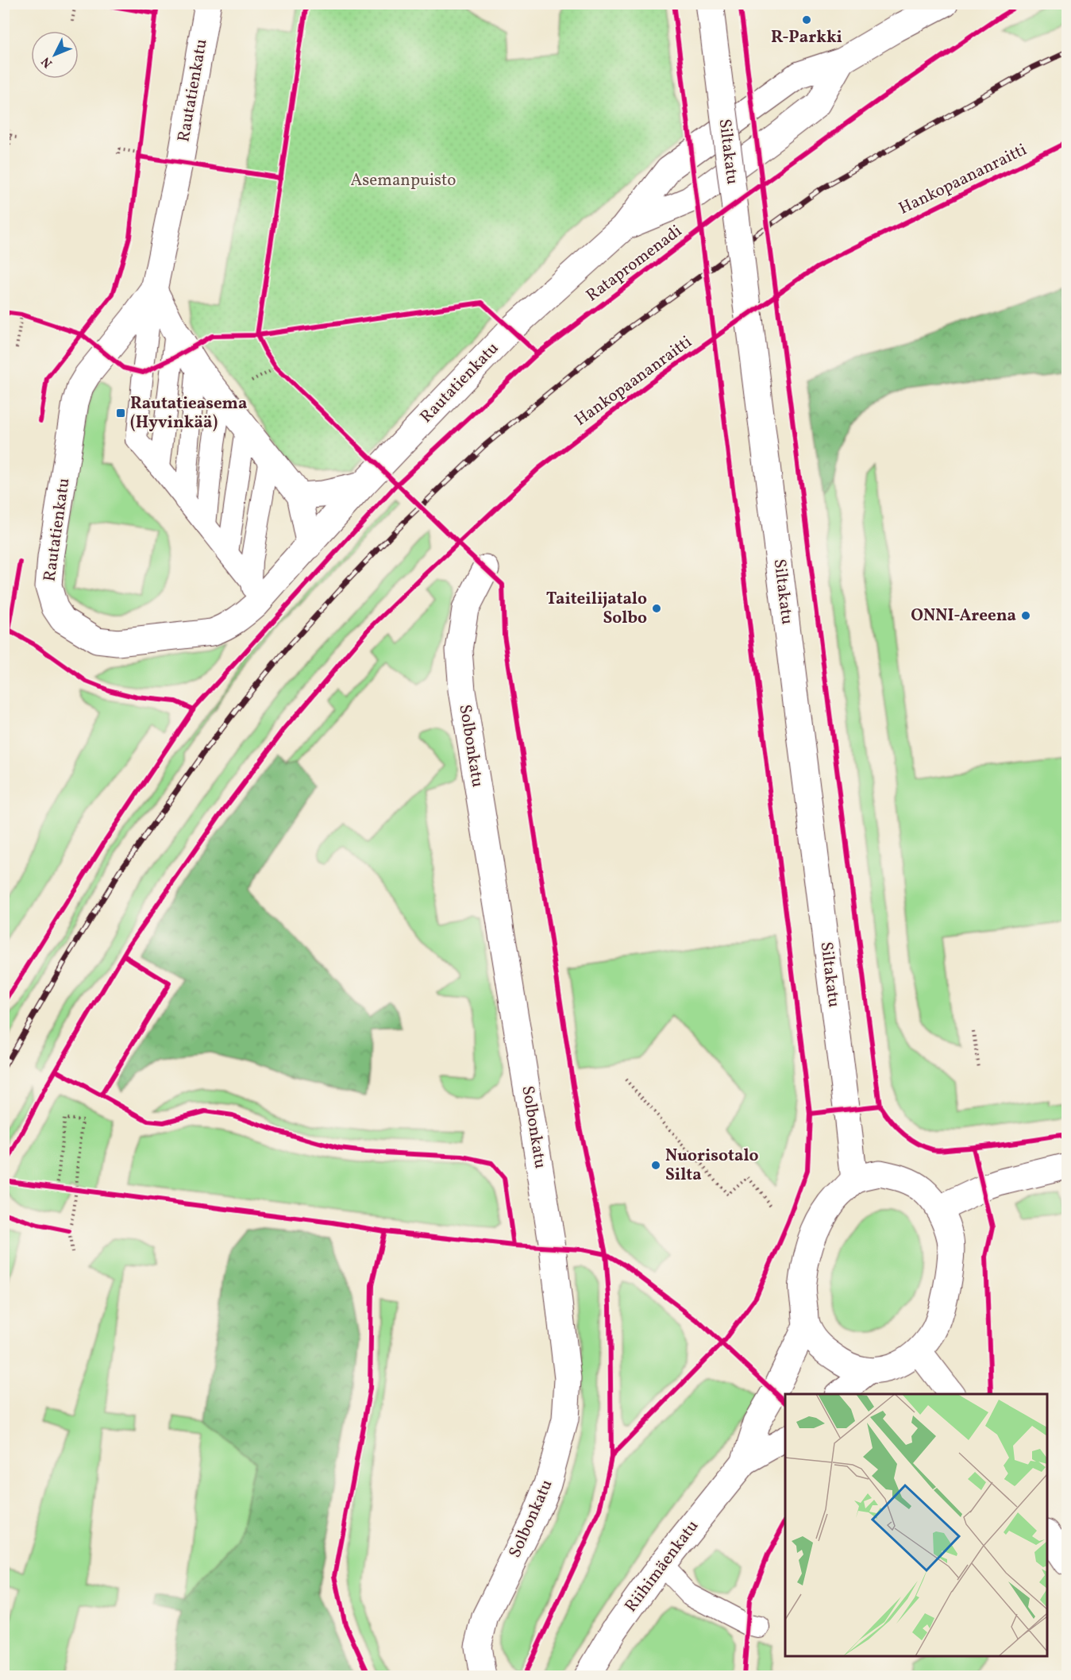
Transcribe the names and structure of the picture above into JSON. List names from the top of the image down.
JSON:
{
  "streets": {
    "street": [
      "Rautatienkatu",
      "Siltakatu",
      "Solbonkatu",
      "Riihimäenkatu"
    ],
    "cycle path": ["Hankopaananraitti", "Ratapromenadi"]
  },
  "parks": ["Asemanpuisto"],
  "places": {
    "other": [
      "R-Parkki",
      "Taiteilijatalo Solbo",
      "ONNI-Areena",
      "Nuorisotalo Silta"
    ],
    "transit": ["Rautatieasema (Hyvinkää)"]
  },
  "north": "bottom left"
}
